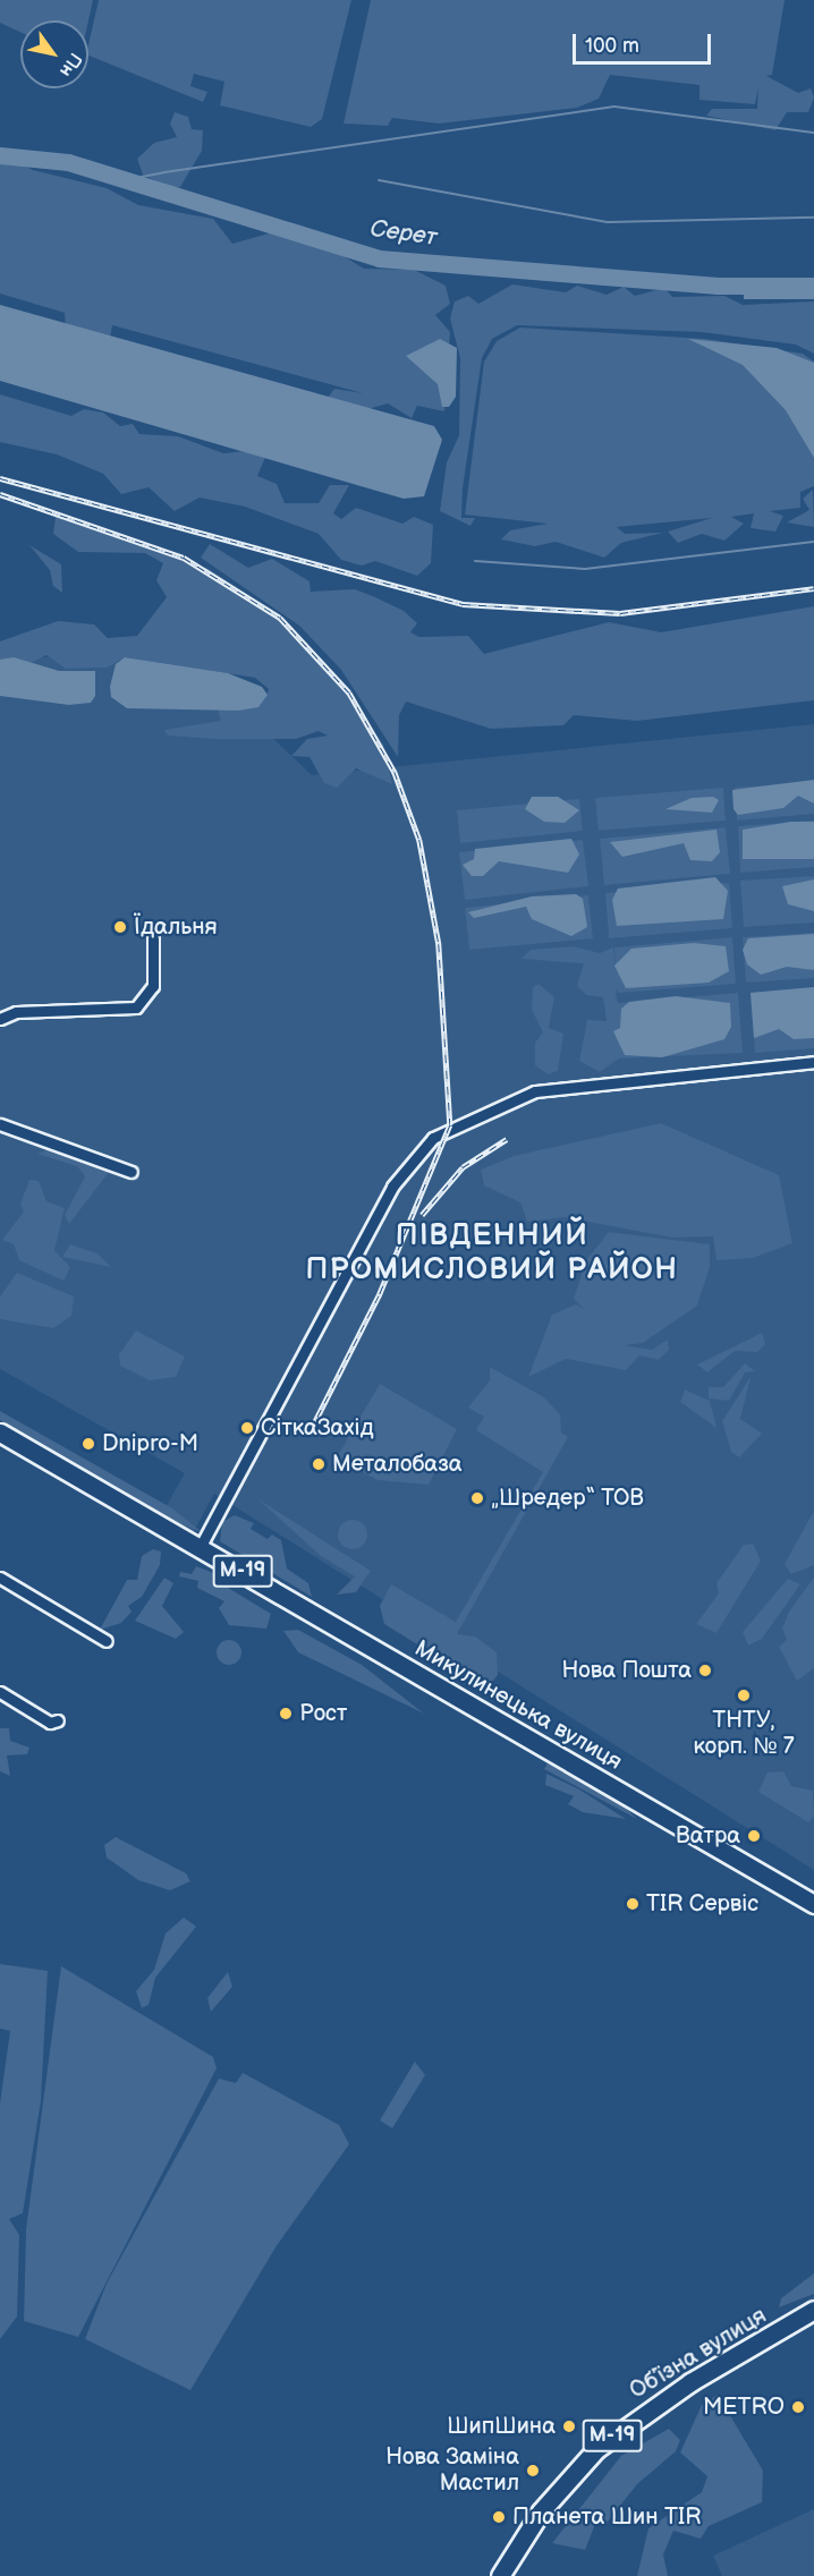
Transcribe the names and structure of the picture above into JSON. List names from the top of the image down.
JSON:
{
  "streets": {
    "highway": ["М-19", "Микулинецька вулиця", "Обʼїзна вулиця"]
  },
  "crossings": [
    ["М-19", "Обʼїзна вулиця"]
  ],
  "districts": ["ПІВДЕННИЙ ПРОМИСЛОВИЙ РАЙОН"],
  "water": ["Серет"],
  "places": [
    "Їдальня",
    "СіткаЗахід",
    "Dnipro-M",
    "Металобаза",
    "„Шредер“ ТОВ",
    "Нова Пошта",
    "ТНТУ, корп. № 7",
    "Рост",
    "Ватра",
    "TIR Сервіс",
    "METRO",
    "ШипШина",
    "Нова Заміна Мастил",
    "Планета Шин TIR"
  ],
  "scale_bar": "100 m",
  "north": "bottom right"
}
